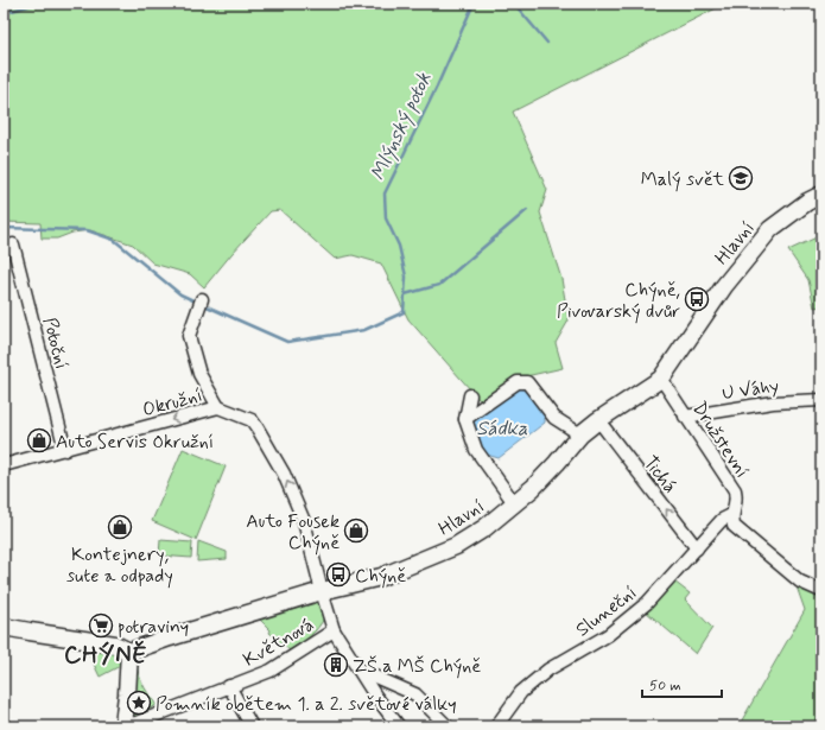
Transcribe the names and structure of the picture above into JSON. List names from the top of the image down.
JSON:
{
  "streets": {
    "street": [
      "Hlavní",
      "Potoční",
      "U Váhy",
      "Okružní",
      "Družstevní",
      "Tichá",
      "Sluneční",
      "Květnová"
    ]
  },
  "crossings": [
    ["Hlavní", "Okružní"],
    ["Hlavní", "Družstevní"],
    ["Hlavní", "Tichá"],
    ["Hlavní", "Květnová"],
    ["Potoční", "Okružní"],
    ["U Váhy", "Družstevní"],
    ["Okružní", "Květnová"],
    ["Družstevní", "Sluneční"],
    ["Tichá", "Sluneční"]
  ],
  "one_way": ["Tichá"],
  "districts": ["CHÝNĚ"],
  "water": ["Mlýnský potok", "Sádka"],
  "places": {
    "school or university": ["Malý svět"],
    "bus stop": ["Chýně, Pivovarský dvůr", "Chýně"],
    "shop": ["Auto Servis Okružní", "Kontejnery, sute a odpady", "Auto Fousek Chýně"],
    "supermarket": ["potraviny"],
    "building": ["ZŠ a MŠ Chýně"],
    "place": ["Pomník obětem 1. a 2. světové války"]
  },
  "scale_bar": "50 m"
}
